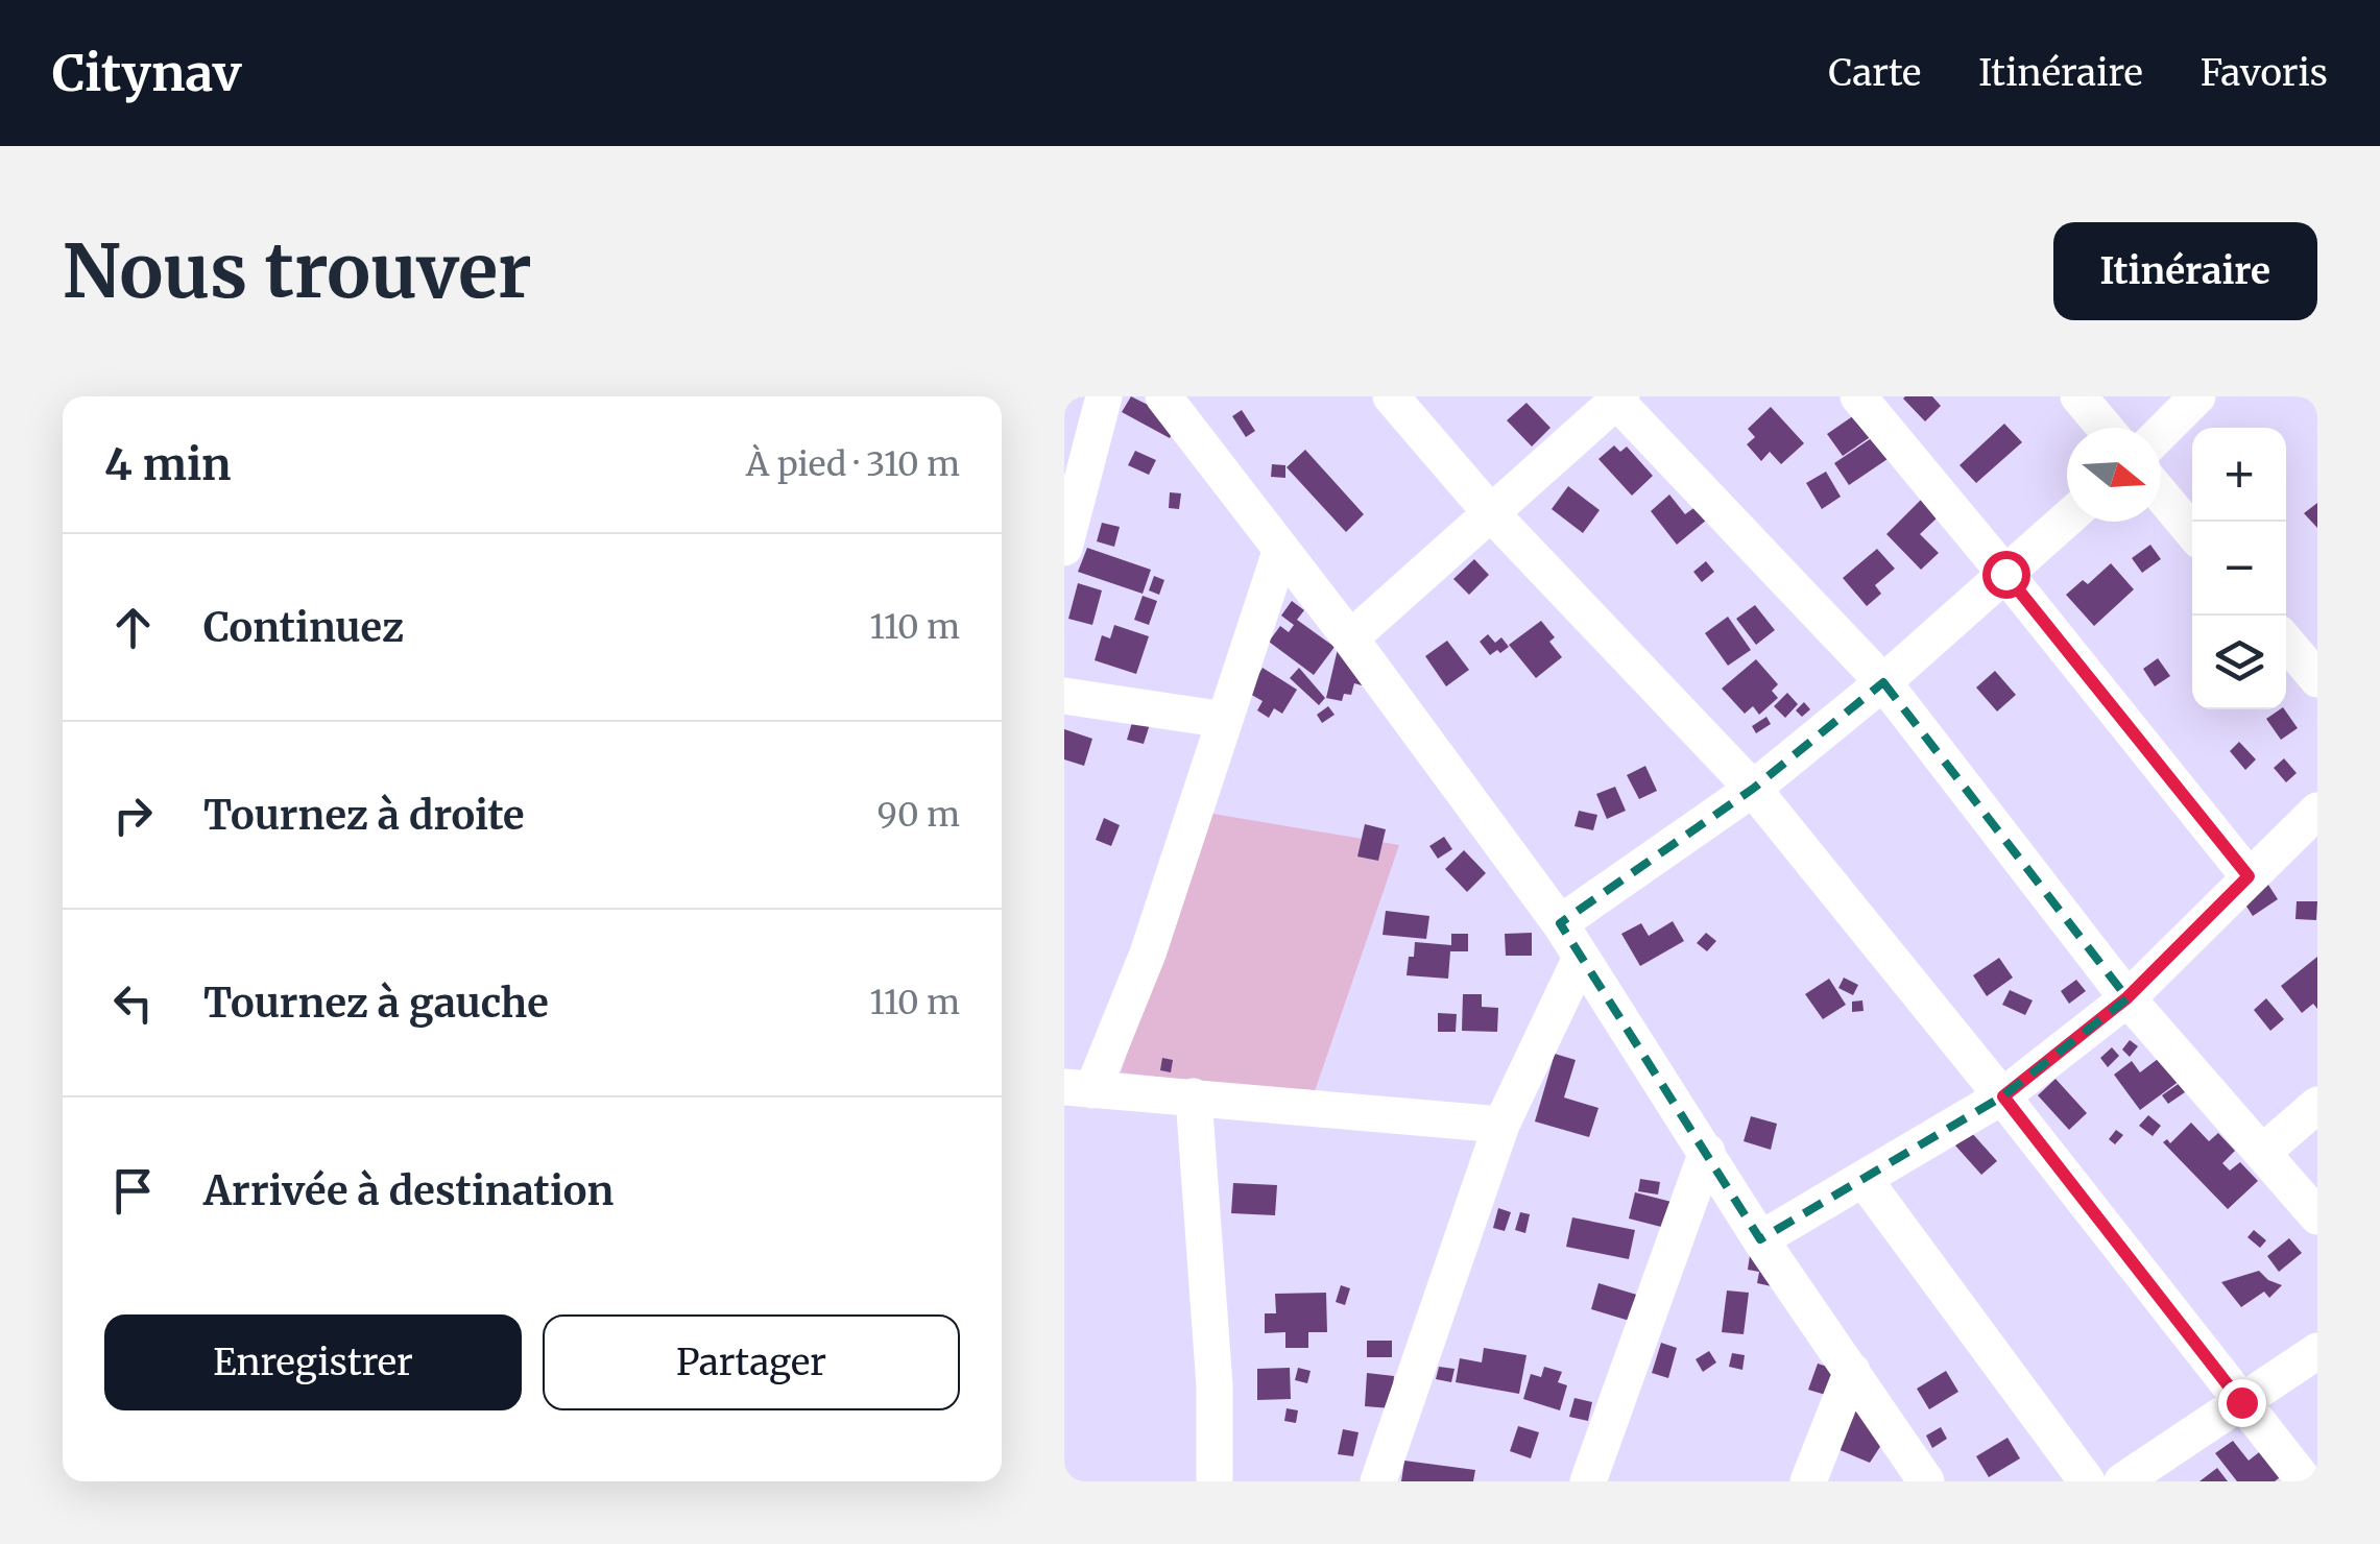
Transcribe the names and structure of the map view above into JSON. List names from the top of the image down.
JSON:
{
  "north": "right",
  "page": {
    "header": "Citynav",
    "nav": ["Carte", "Itinéraire", "Favoris"],
    "buttons": [
      "Itinéraire",
      ["Enregistrer", "Partager"]
    ],
    "title": "Nous trouver",
    "heading": ["4 min", "À pied · 310 m"],
    "map_buttons": ["+", "−"],
    "list": [
      ["Continuez", "110 m"],
      ["Tournez à droite", "90 m"],
      ["Tournez à gauche", "110 m"],
      "Arrivée à destination"
    ]
  }
}
